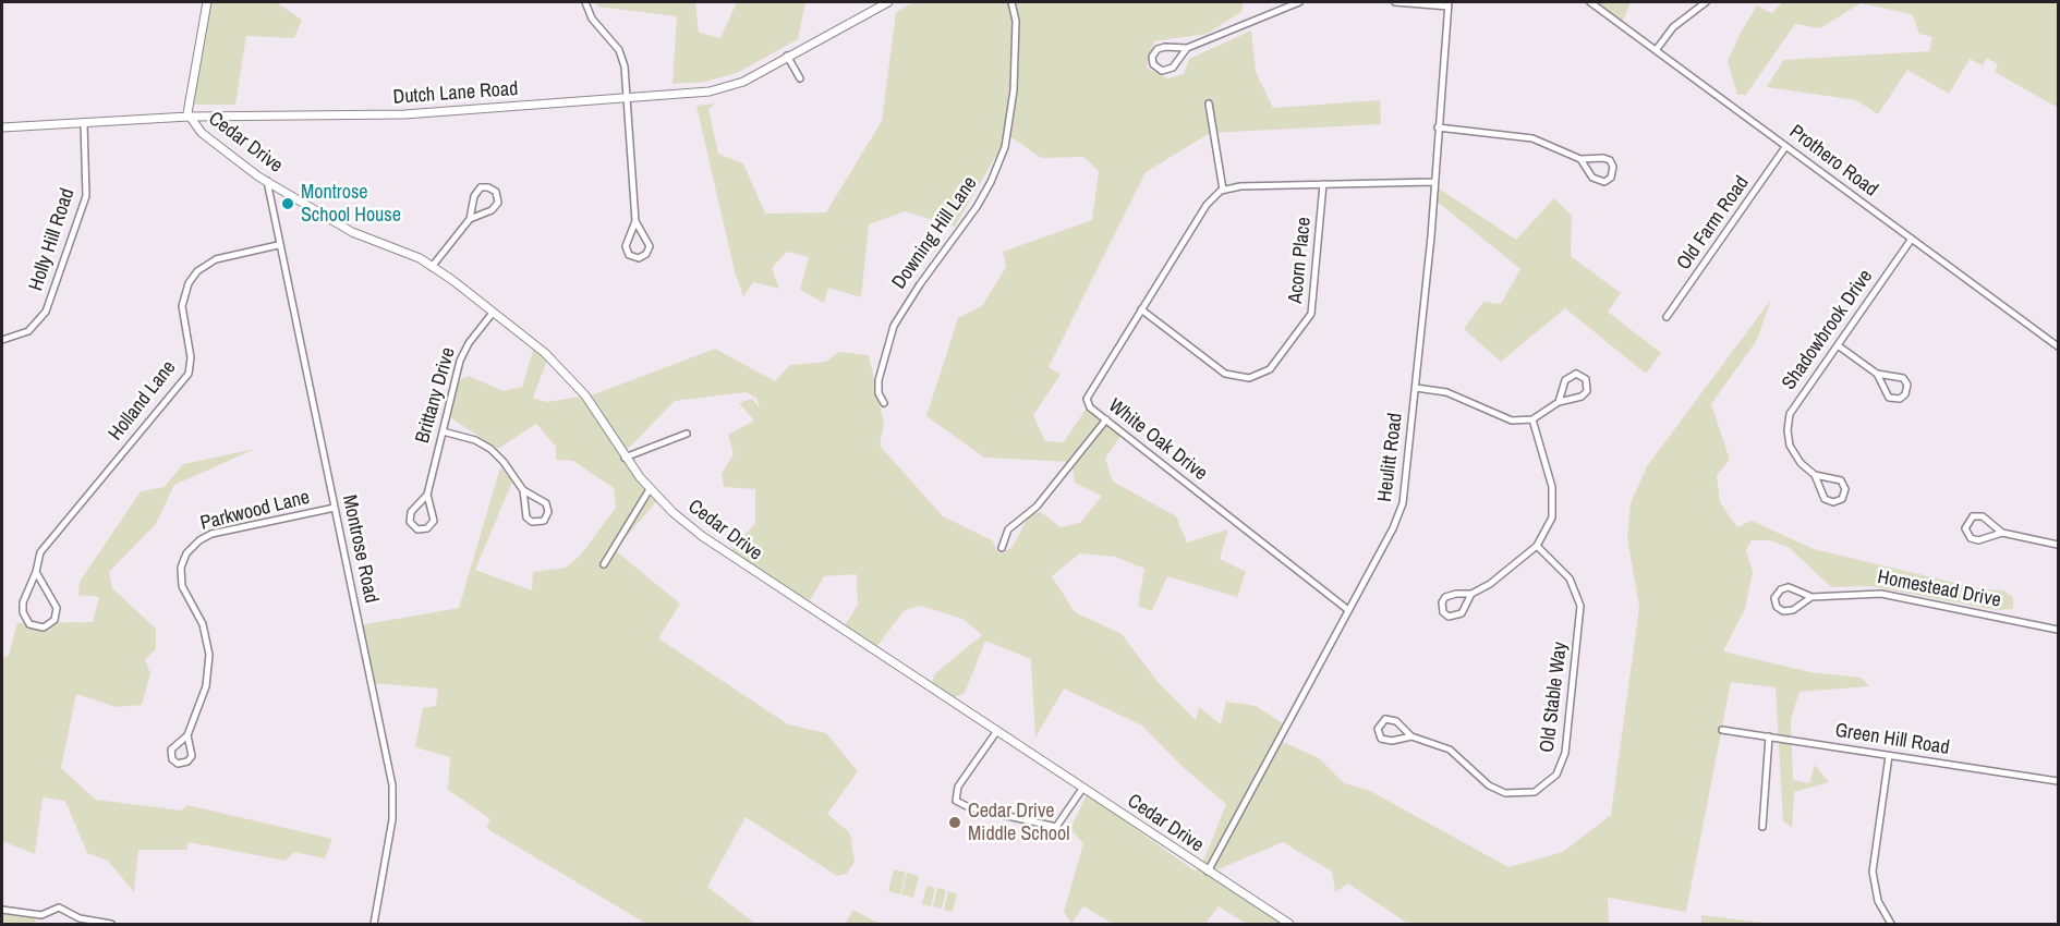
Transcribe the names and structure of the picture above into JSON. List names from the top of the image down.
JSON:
{
  "streets": {
    "street": [
      "Dutch Lane Road",
      "Cedar Drive",
      "Prothero Road",
      "Old Farm Road",
      "Downing Hill Lane",
      "Holly Hill Road",
      "Acorn Place",
      "Shadowbrook Drive",
      "Brittany Drive",
      "Holland Lane",
      "White Oak Drive",
      "Heulitt Road",
      "Parkwood Lane",
      "Montrose Road",
      "Homestead Drive",
      "Old Stable Way",
      "Green Hill Road"
    ]
  },
  "crossings": [
    ["Dutch Lane Road", "Cedar Drive"],
    ["Dutch Lane Road", "Holly Hill Road"],
    ["Cedar Drive", "Brittany Drive"],
    ["Cedar Drive", "Heulitt Road"],
    ["Cedar Drive", "Montrose Road"],
    ["Prothero Road", "Old Farm Road"],
    ["Prothero Road", "Shadowbrook Drive"],
    ["Acorn Place", "White Oak Drive"],
    ["Holland Lane", "Montrose Road"],
    ["White Oak Drive", "Heulitt Road"],
    ["Parkwood Lane", "Montrose Road"]
  ],
  "places": ["Montrose School House", "Cedar Drive Middle School"]
}
